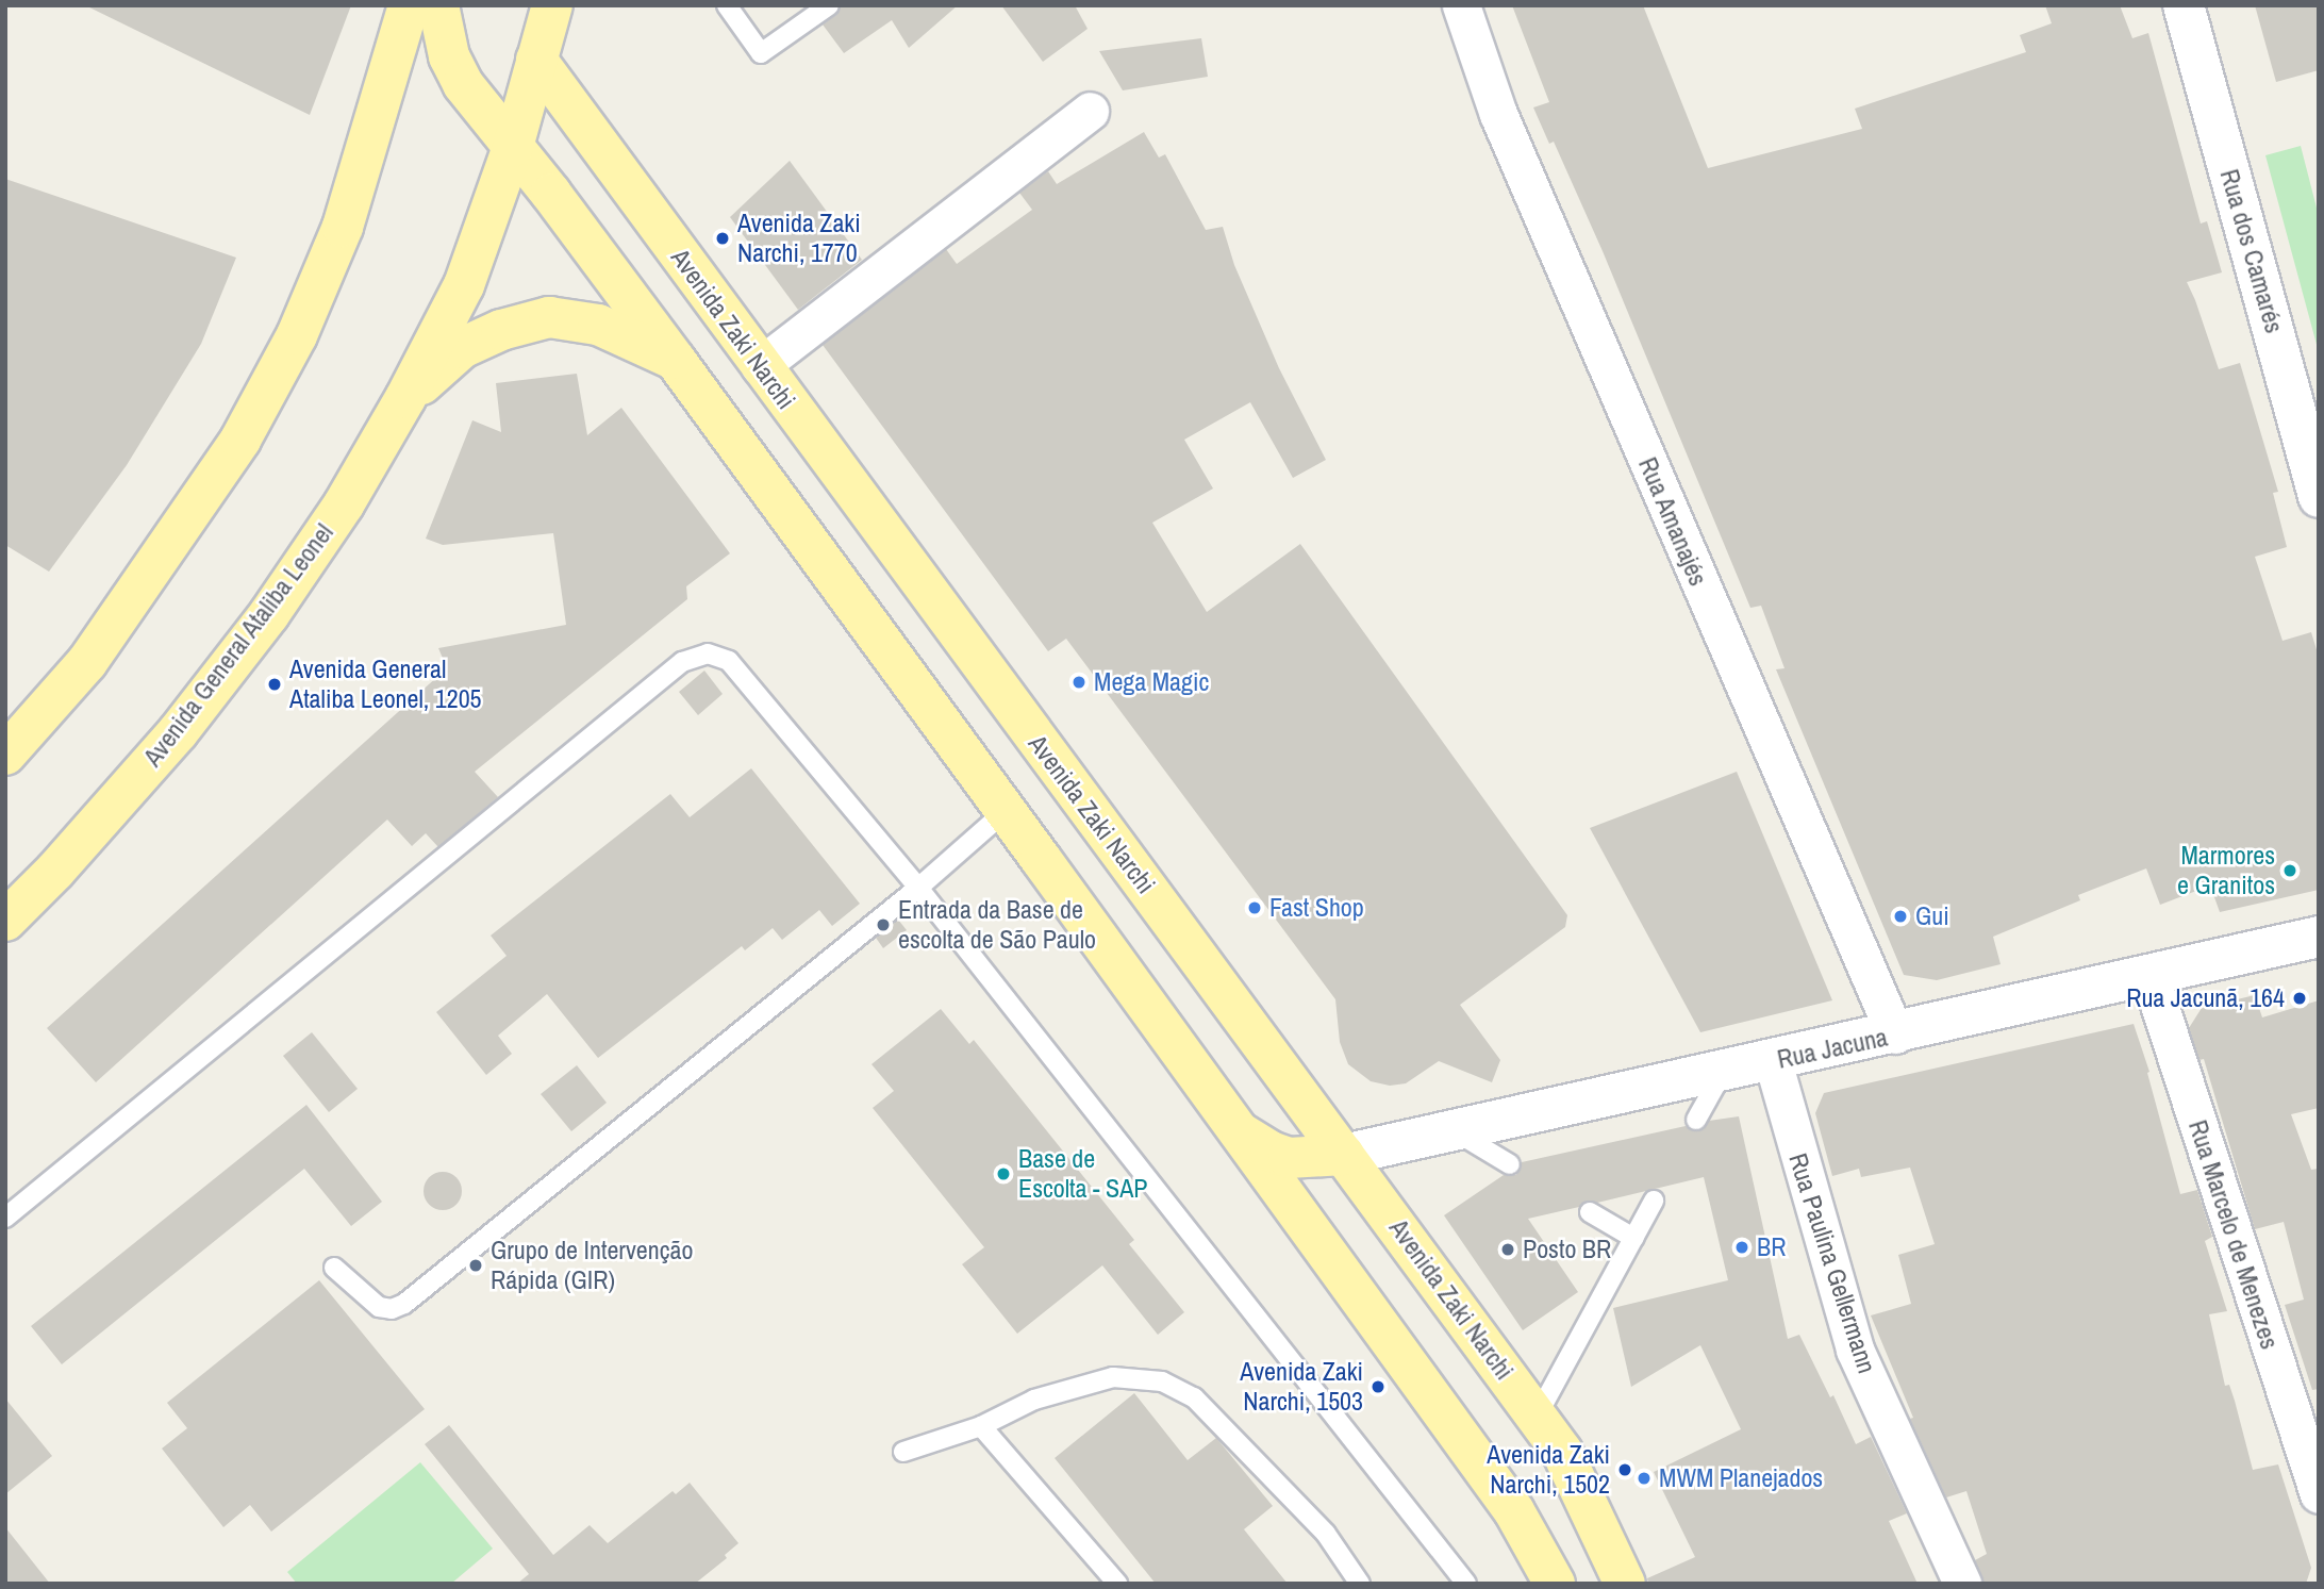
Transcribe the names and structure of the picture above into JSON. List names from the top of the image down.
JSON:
{
  "streets": {
    "main road": [
      "Rua dos Camarés",
      "Avenida Zaki Narchi",
      "Avenida General Ataliba Leonel",
      "Rua Jacuna"
    ],
    "street": ["Rua Amanajés", "Rua Marcelo de Menezes", "Rua Paulina Gellermann"]
  },
  "crossings": [
    ["Avenida Zaki Narchi", "Avenida General Ataliba Leonel"],
    ["Avenida Zaki Narchi", "Rua Jacuna"],
    ["Rua Amanajés", "Rua Jacuna"],
    ["Rua Jacuna", "Rua Marcelo de Menezes"],
    ["Rua Jacuna", "Rua Paulina Gellermann"]
  ],
  "places": [
    "Avenida Zaki Narchi, 1770",
    "Mega Magic",
    "Avenida General Ataliba Leonel, 1205",
    "Marmores e Granitos",
    "Fast Shop",
    "Gui",
    "Entrada da Base de escolta de São Paulo",
    "Rua Jacunã, 164",
    "Base de Escolta - SAP",
    "BR",
    "Posto BR",
    "Grupo de Intervenção Rápida (GIR)",
    "Avenida Zaki Narchi, 1503",
    "Avenida Zaki Narchi, 1502",
    "MWM Planejados"
  ]
}
